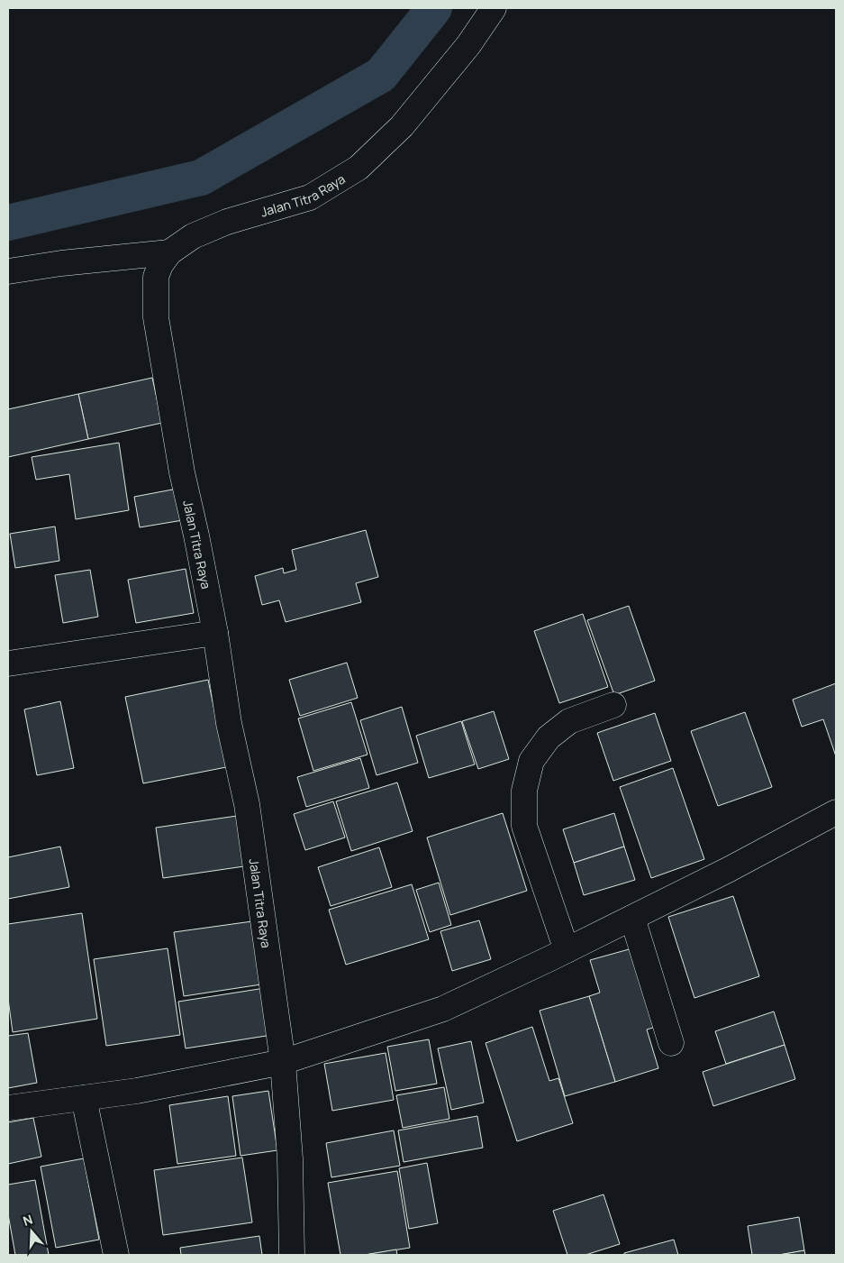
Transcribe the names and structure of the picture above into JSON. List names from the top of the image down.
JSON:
{
  "streets": {
    "street": ["Jalan Titra Raya"]
  },
  "north": "top"
}
